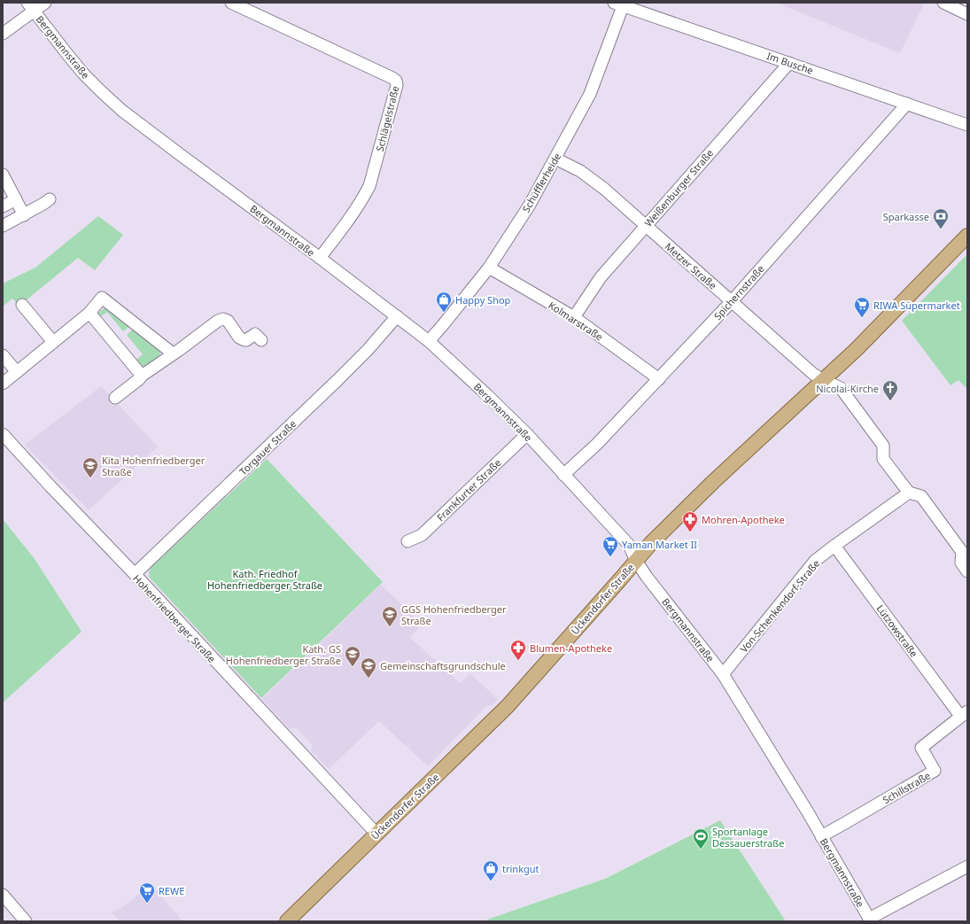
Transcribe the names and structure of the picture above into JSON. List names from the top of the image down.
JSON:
{
  "streets": {
    "main road": ["Ückendorfer Straße"],
    "street": [
      "Bergmannstraße",
      "Im Busche",
      "Schlägelstraße",
      "Schüfflerheide",
      "Weißenburger Straße",
      "Metzer Straße",
      "Spichernstraße",
      "Kolmarstraße",
      "Torgauer Straße",
      "Frankfurter Straße",
      "Von-Schenkendorf-Straße",
      "Hohenfriedberger Straße",
      "Lützowstraße",
      "Schillstraße"
    ]
  },
  "crossings": [
    ["Bergmannstraße", "Schlägelstraße"],
    ["Bergmannstraße", "Schüfflerheide"],
    ["Bergmannstraße", "Spichernstraße"],
    ["Bergmannstraße", "Torgauer Straße"],
    ["Bergmannstraße", "Frankfurter Straße"],
    ["Bergmannstraße", "Ückendorfer Straße"],
    ["Bergmannstraße", "Von-Schenkendorf-Straße"],
    ["Bergmannstraße", "Schillstraße"],
    ["Im Busche", "Schüfflerheide"],
    ["Im Busche", "Weißenburger Straße"],
    ["Im Busche", "Spichernstraße"],
    ["Schüfflerheide", "Metzer Straße"],
    ["Schüfflerheide", "Kolmarstraße"],
    ["Weißenburger Straße", "Metzer Straße"],
    ["Weißenburger Straße", "Kolmarstraße"],
    ["Metzer Straße", "Spichernstraße"],
    ["Metzer Straße", "Ückendorfer Straße"],
    ["Metzer Straße", "Von-Schenkendorf-Straße"],
    ["Spichernstraße", "Kolmarstraße"],
    ["Torgauer Straße", "Hohenfriedberger Straße"],
    ["Ückendorfer Straße", "Hohenfriedberger Straße"],
    ["Von-Schenkendorf-Straße", "Lützowstraße"],
    ["Lützowstraße", "Schillstraße"]
  ],
  "parks": ["Kath. Friedhof Hohenfriedberger Straße"],
  "places": {
    "bank": ["Sparkasse"],
    "shop": ["Happy Shop", "trinkgut"],
    "supermarket": ["RIWA Süpermarket", "Yaman Market II", "REWE"],
    "church": ["Nicolai-Kirche"],
    "school or university": [
      "Kita Hohenfriedberger Straße",
      "GGS Hohenfriedberger Straße",
      "Kath. GS Hohenfriedberger Straße",
      "Gemeinschaftsgrundschule"
    ],
    "pharmacy": ["Mohren-Apotheke", "Blumen-Apotheke"],
    "sports": ["Sportanlage Dessauerstraße"]
  }
}
